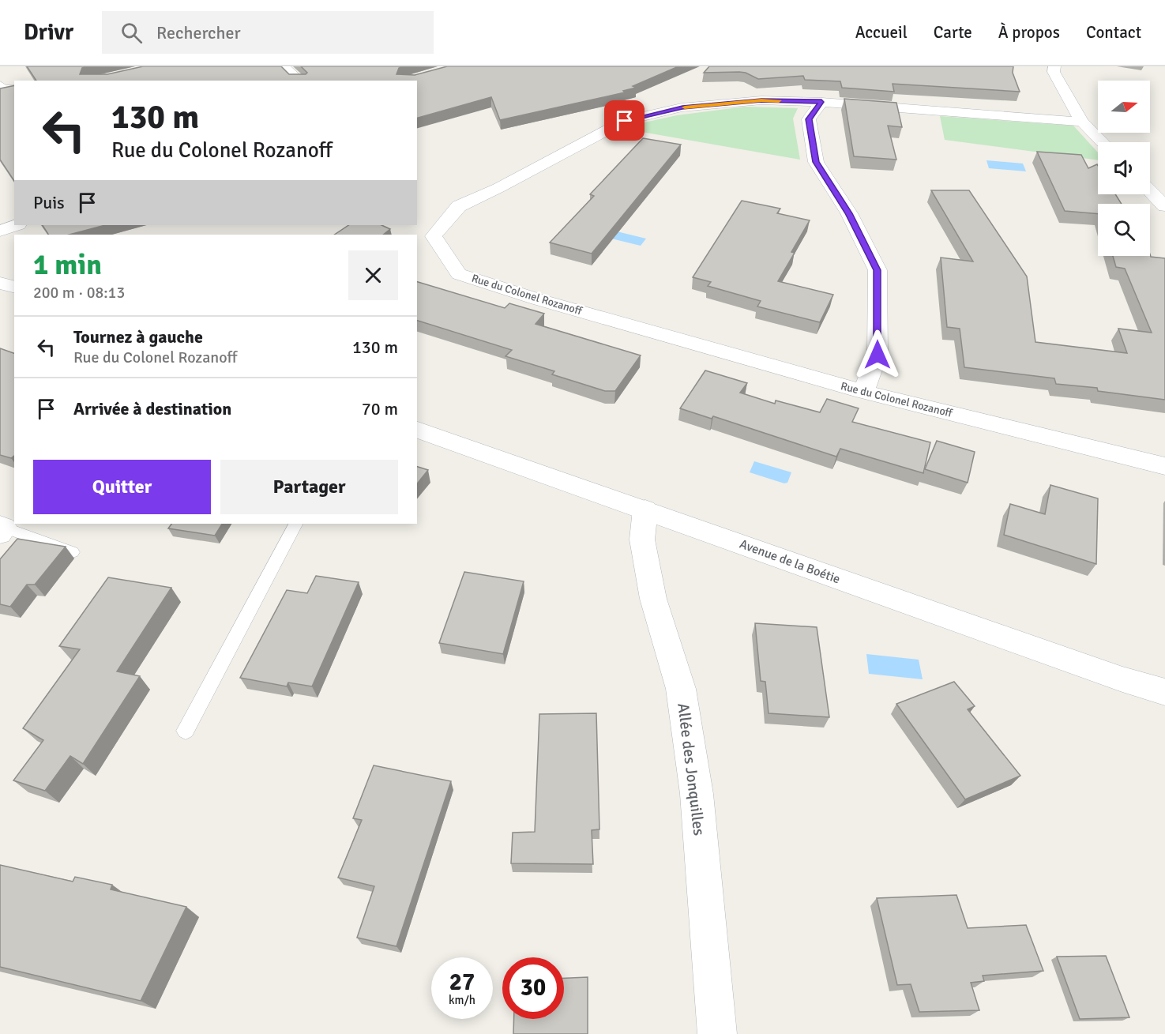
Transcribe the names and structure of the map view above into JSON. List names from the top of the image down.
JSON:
{
  "streets": {
    "street": ["Rue du Colonel Rozanoff", "Avenue de la Boétie", "Allée des Jonquilles"]
  },
  "crossings": [
    ["Avenue de la Boétie", "Allée des Jonquilles"]
  ],
  "north": "right",
  "page": {
    "header": "Drivr",
    "search": "Rechercher",
    "nav": [
      "Accueil",
      "Carte",
      "À propos",
      "Contact"
    ],
    "turn": ["130 m", "Rue du Colonel Rozanoff"],
    "then": "Puis",
    "heading": ["1 min", "200 m · 08:13"],
    "list": [
      {
        "name": "Tournez à gauche",
        "note": "Rue du Colonel Rozanoff",
        "value": "130 m"
      },
      {
        "name": "Arrivée à destination",
        "value": "70 m"
      }
    ],
    "buttons": ["Quitter", "Partager"],
    "speed": "27 km/h",
    "limit": "30"
  }
}
